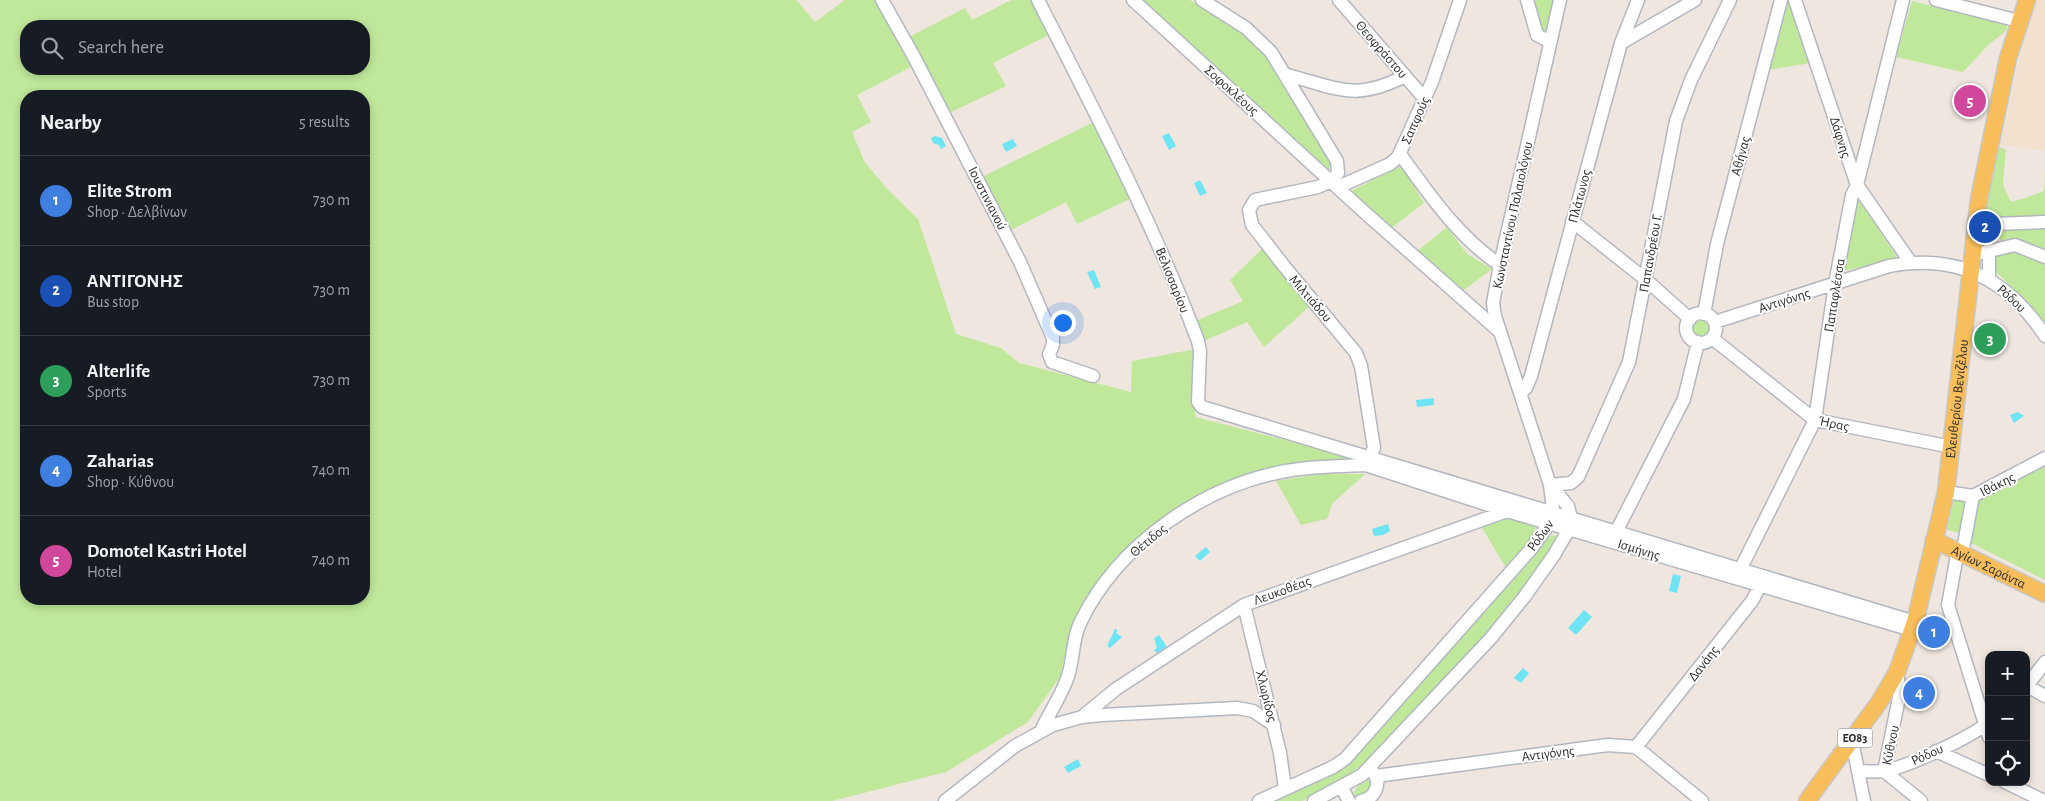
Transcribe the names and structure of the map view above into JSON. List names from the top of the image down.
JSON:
{
  "streets": {
    "main road": ["Ελευθερίου Βενιζέλου", "Αγίων Σαράντα", "ΕΟ83"],
    "street": [
      "Θεοφράστου",
      "Σοφοκλέους",
      "Σαπφούς",
      "Δάφνης",
      "Αθήνας",
      "Πλάτωνος",
      "Ιουστινιανού",
      "Κωνσταντίνου Παλαιολόγου",
      "Παπανδρέου Γ.",
      "Βελισσαρίου",
      "Παπαφλέσσα",
      "Μιλτιάδου",
      "Ρόδου",
      "Αντιγόνης",
      "Ήρας",
      "Ιθάκης",
      "Ρόδων",
      "Θέτιδος",
      "Ισμήνης",
      "Λευκοθέας",
      "Δανάης",
      "Χλωρίδος",
      "Κύθνου"
    ]
  },
  "crossings": [
    ["Θεοφράστου", "Σαπφούς"],
    ["Σοφοκλέους", "Κωνσταντίνου Παλαιολόγου"],
    ["Σοφοκλέους", "Μιλτιάδου"],
    ["Σαπφούς", "Κωνσταντίνου Παλαιολόγου"],
    ["Σαπφούς", "Μιλτιάδου"],
    ["Δάφνης", "Παπαφλέσσα"],
    ["Δάφνης", "Αντιγόνης"],
    ["Αθήνας", "Αντιγόνης"],
    ["Αθήνας", "Ήρας"],
    ["Πλάτωνος", "Κωνσταντίνου Παλαιολόγου"],
    ["Κωνσταντίνου Παλαιολόγου", "Παπανδρέου Γ."],
    ["Κωνσταντίνου Παλαιολόγου", "Ρόδων"],
    ["Παπανδρέου Γ.", "Ρόδων"],
    ["Βελισσαρίου", "Μιλτιάδου"],
    ["Βελισσαρίου", "Θέτιδος"],
    ["Βελισσαρίου", "Ισμήνης"],
    ["Παπαφλέσσα", "Αντιγόνης"],
    ["Παπαφλέσσα", "Ήρας"],
    ["Παπαφλέσσα", "Ισμήνης"],
    ["Μιλτιάδου", "Θέτιδος"],
    ["Μιλτιάδου", "Ισμήνης"],
    ["Ρόδου", "Αντιγόνης"],
    ["Ρόδου", "Ελευθερίου Βενιζέλου"],
    ["Ρόδου", "Κύθνου"],
    ["Αντιγόνης", "Ελευθερίου Βενιζέλου"],
    ["Αντιγόνης", "Ήρας"],
    ["Αντιγόνης", "Ρόδων"],
    ["Αντιγόνης", "Δανάης"],
    ["Ελευθερίου Βενιζέλου", "Ήρας"],
    ["Ελευθερίου Βενιζέλου", "Ιθάκης"],
    ["Ελευθερίου Βενιζέλου", "Ισμήνης"],
    ["Ελευθερίου Βενιζέλου", "Αγίων Σαράντα"],
    ["Ελευθερίου Βενιζέλου", "ΕΟ83"],
    ["Ρόδων", "Ισμήνης"],
    ["Ρόδων", "Χλωρίδος"],
    ["Θέτιδος", "Ισμήνης"],
    ["Θέτιδος", "Λευκοθέας"],
    ["Θέτιδος", "Χλωρίδος"],
    ["Ισμήνης", "Λευκοθέας"],
    ["Ισμήνης", "Δανάης"],
    ["Ισμήνης", "ΕΟ83"],
    ["Λευκοθέας", "Χλωρίδος"],
    ["ΕΟ83", "Κύθνου"]
  ],
  "page": {
    "search": "Search here",
    "pins": [
      "5",
      "2",
      "3",
      "1",
      "4"
    ],
    "heading": ["Nearby", "5 results"],
    "list": [
      {
        "mark": "1",
        "name": "Elite Strom",
        "note": "Shop · Δελβίνων",
        "value": "730 m"
      },
      {
        "mark": "2",
        "name": "ΑΝΤΙΓΟΝΗΣ",
        "note": "Bus stop",
        "value": "730 m"
      },
      {
        "mark": "3",
        "name": "Alterlife",
        "note": "Sports",
        "value": "730 m"
      },
      {
        "mark": "4",
        "name": "Zaharias",
        "note": "Shop · Κύθνου",
        "value": "740 m"
      },
      {
        "mark": "5",
        "name": "Domotel Kastri Hotel",
        "note": "Hotel",
        "value": "740 m"
      }
    ],
    "map_buttons": ["+", "−"]
  }
}
